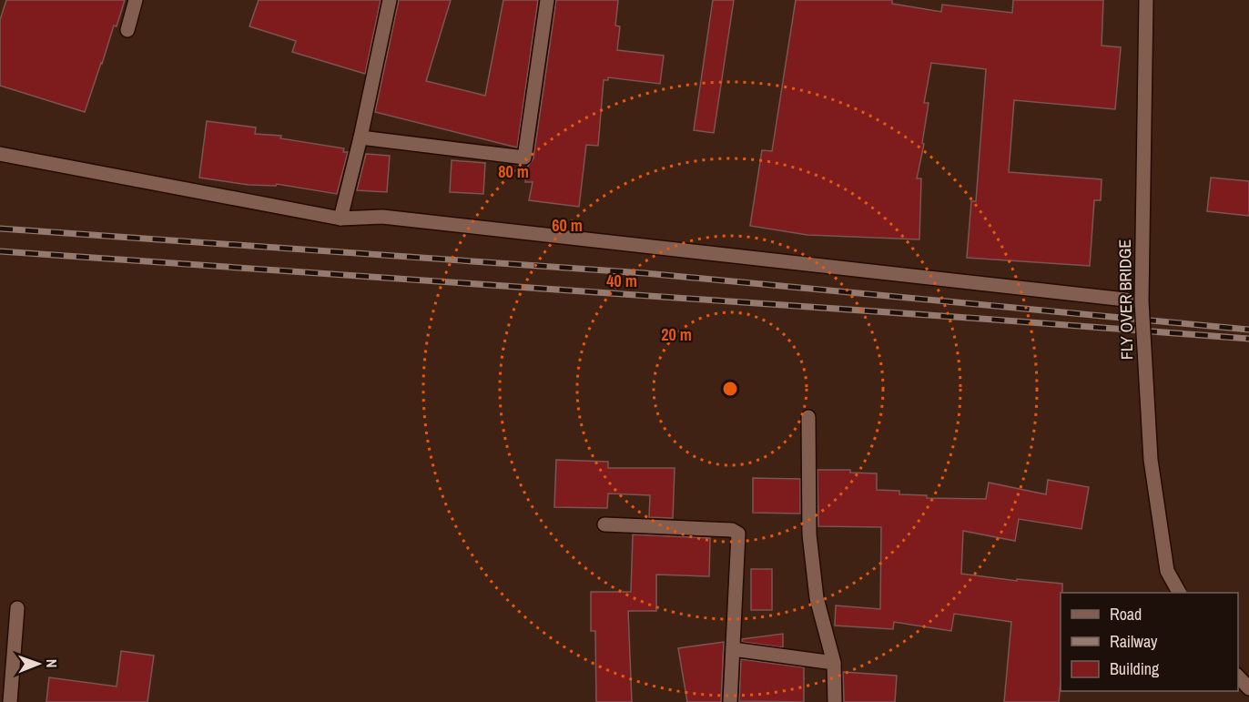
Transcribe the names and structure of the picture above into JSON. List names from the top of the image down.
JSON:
{
  "streets": {
    "street": ["FLY OVER BRIDGE"]
  },
  "legend": ["Road", "Railway", "Building"],
  "north": "right",
  "rings": [
    "80 m",
    "60 m",
    "40 m",
    "20 m"
  ]
}
